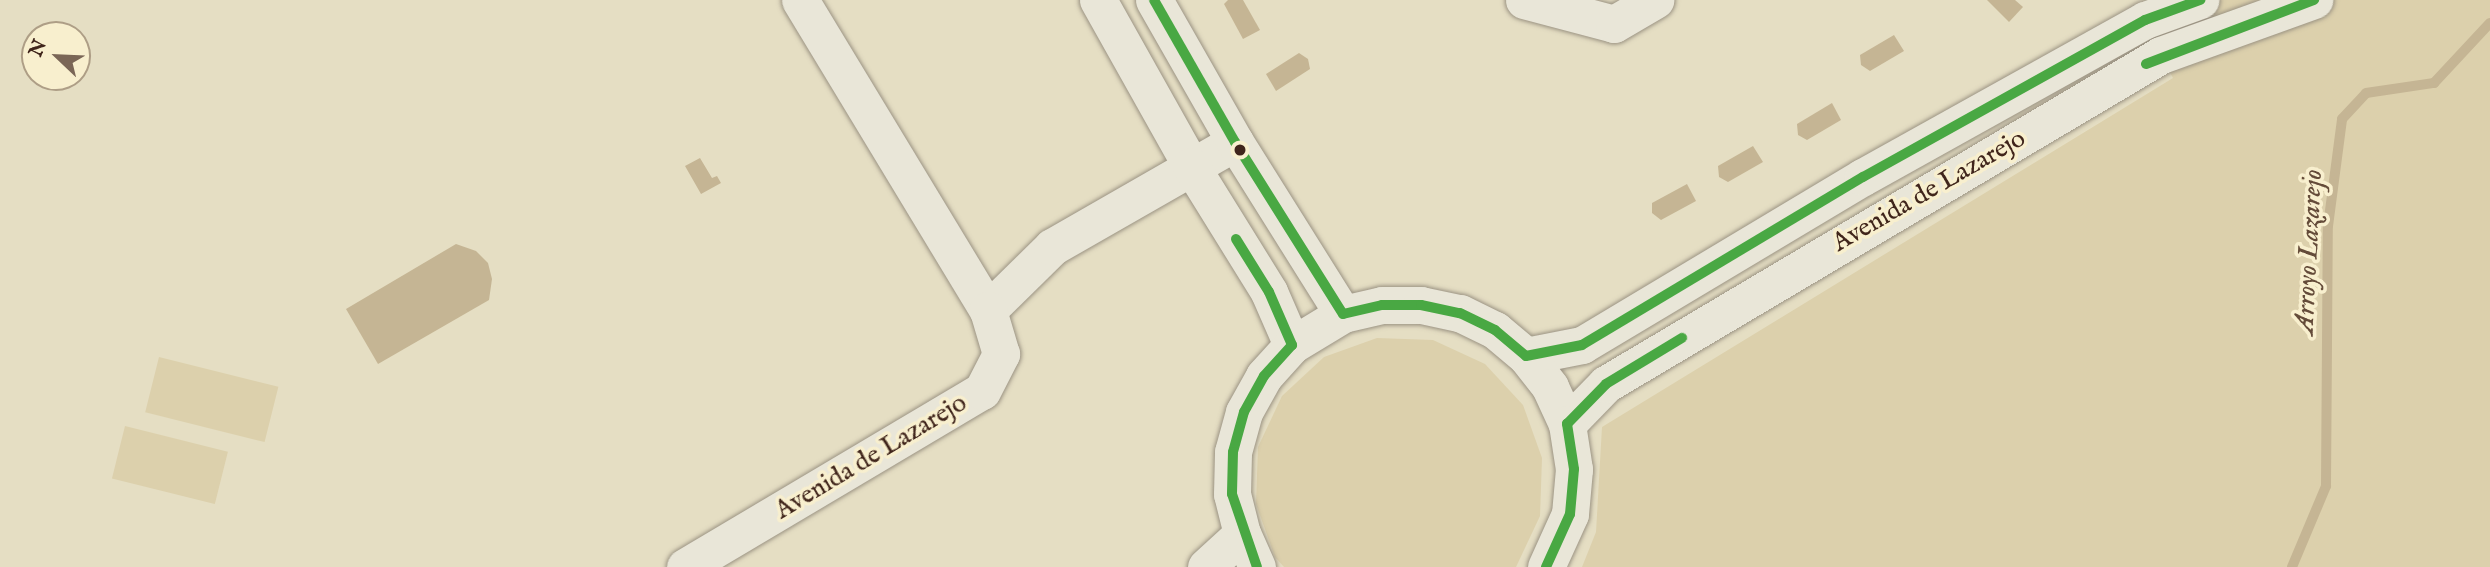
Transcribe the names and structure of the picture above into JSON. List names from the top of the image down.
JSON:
{
  "streets": {
    "street": ["Avenida de Lazarejo"]
  },
  "water": ["Arroyo Lazarejo"],
  "north": "top left"
}
